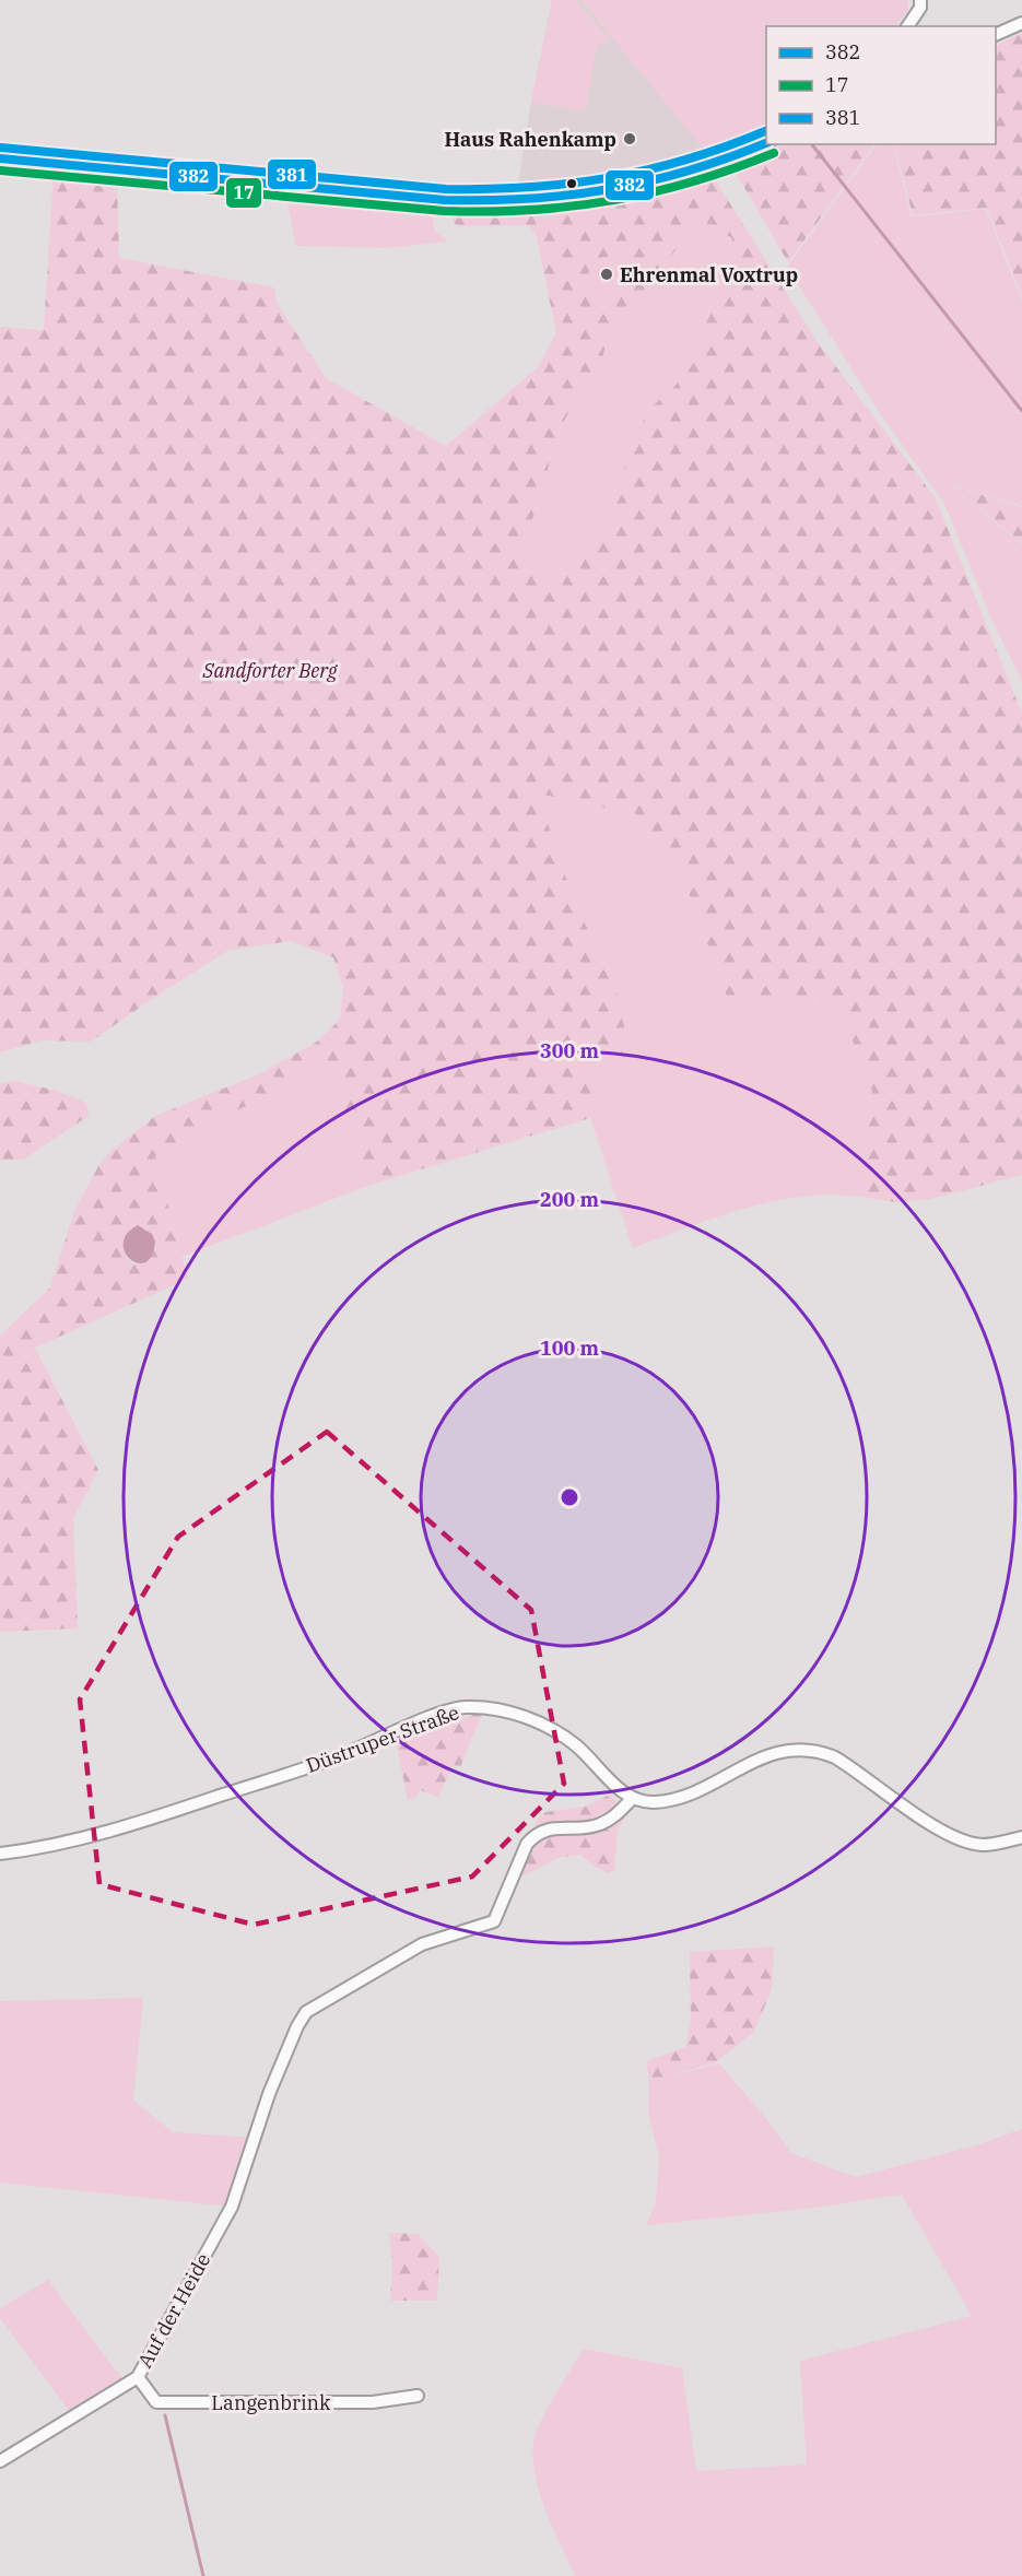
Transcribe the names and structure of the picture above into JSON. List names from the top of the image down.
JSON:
{
  "streets": {
    "street": ["Düstruper Straße", "Auf der Heide", "Langenbrink"]
  },
  "crossings": [
    ["Düstruper Straße", "Auf der Heide"],
    ["Auf der Heide", "Langenbrink"]
  ],
  "parks": ["Sandforter Berg"],
  "places": ["Haus Rahenkamp", "Ehrenmal Voxtrup"],
  "lines": ["transit line 381", "transit line 382", "transit line 17"],
  "legend": ["382", "17", "381"],
  "rings": ["300 m", "200 m", "100 m"]
}
